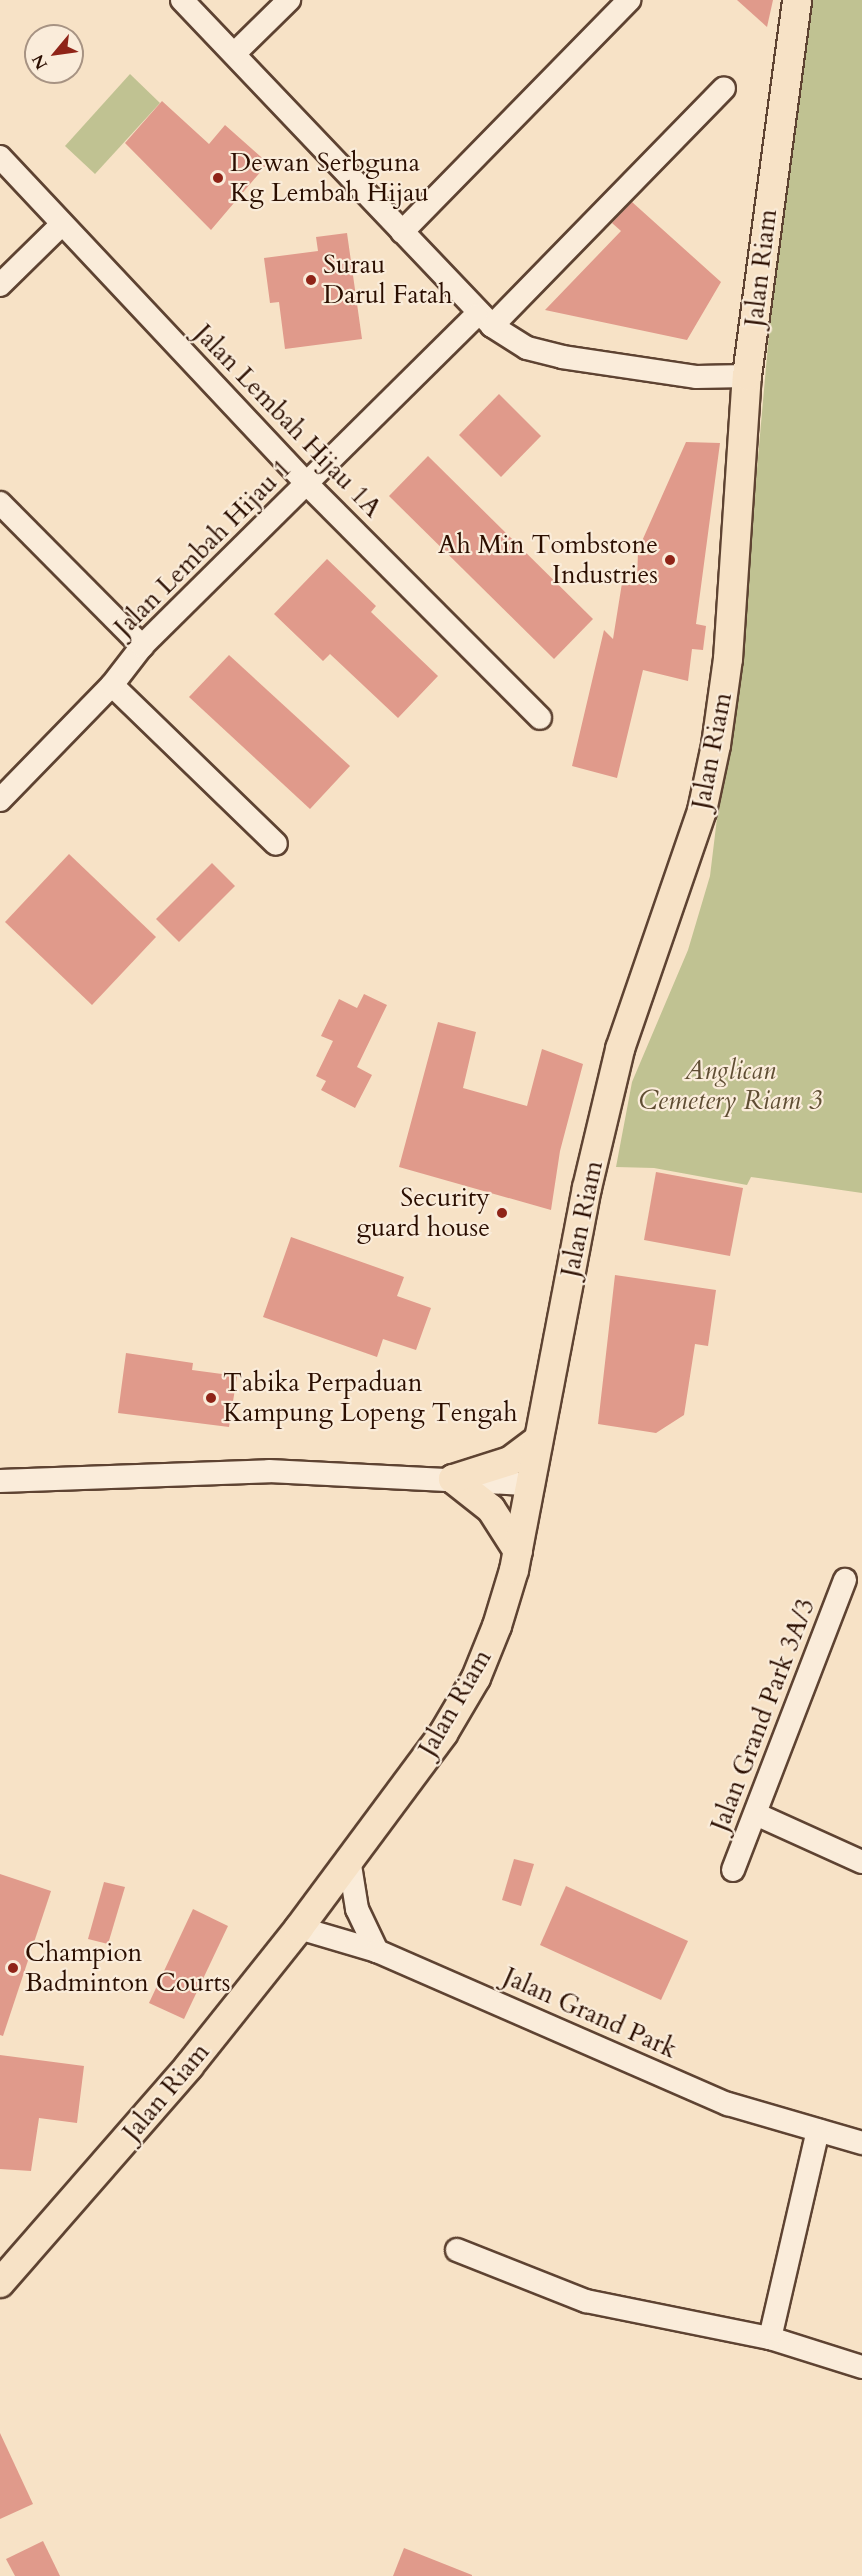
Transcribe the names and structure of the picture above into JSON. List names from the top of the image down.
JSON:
{
  "streets": {
    "main road": ["Jalan Riam"],
    "street": [
      "Jalan Lembah Hijau 1A",
      "Jalan Lembah Hijau 1",
      "Jalan Grand Park 3A/3",
      "Jalan Grand Park"
    ]
  },
  "crossings": [
    ["Jalan Riam", "Jalan Grand Park"],
    ["Jalan Lembah Hijau 1A", "Jalan Lembah Hijau 1"]
  ],
  "parks": ["Anglican Cemetery Riam 3"],
  "places": [
    "Dewan Serbguna Kg Lembah Hijau",
    "Surau Darul Fatah",
    "Ah Min Tombstone Industries",
    "Security guard house",
    "Tabika Perpaduan Kampung Lopeng Tengah",
    "Champion Badminton Courts"
  ],
  "north": "bottom left"
}
